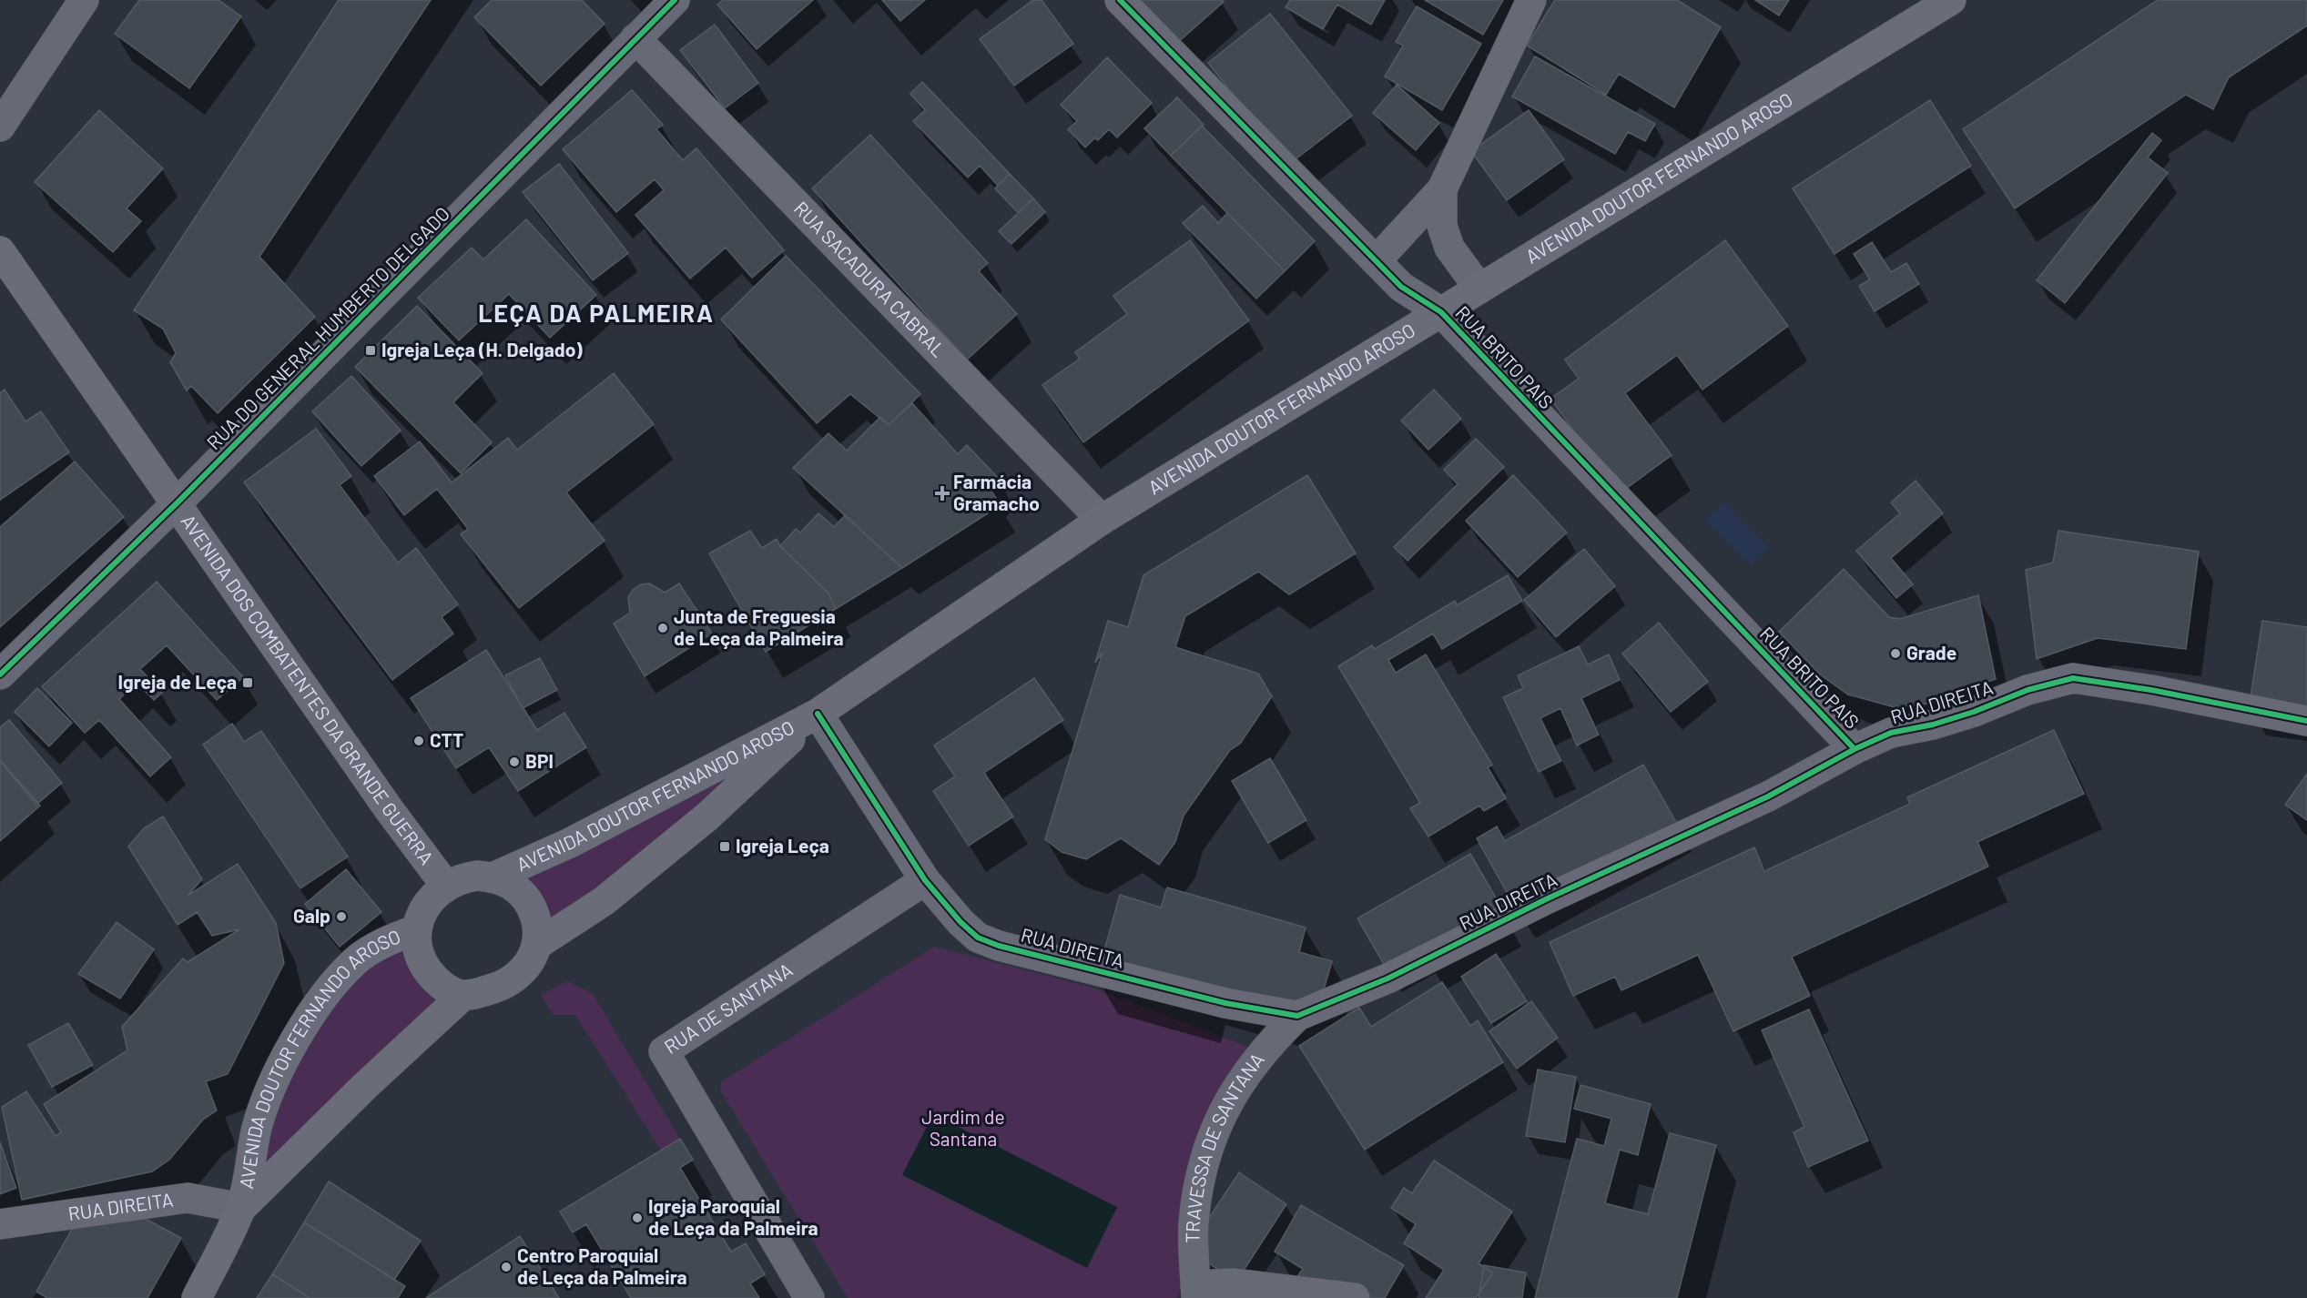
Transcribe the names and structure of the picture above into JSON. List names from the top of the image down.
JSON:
{
  "streets": {
    "main road": ["AVENIDA DOUTOR FERNANDO AROSO", "AVENIDA DOS COMBATENTES DA GRANDE GUERRA"],
    "street": [
      "RUA SACADURA CABRAL",
      "RUA DO GENERAL HUMBERTO DELGADO",
      "RUA BRITO PAIS",
      "RUA DIREITA",
      "RUA DE SANTANA",
      "TRAVESSA DE SANTANA"
    ]
  },
  "crossings": [
    ["AVENIDA DOUTOR FERNANDO AROSO", "RUA SACADURA CABRAL"],
    ["AVENIDA DOUTOR FERNANDO AROSO", "RUA BRITO PAIS"],
    ["AVENIDA DOUTOR FERNANDO AROSO", "AVENIDA DOS COMBATENTES DA GRANDE GUERRA"],
    ["AVENIDA DOUTOR FERNANDO AROSO", "RUA DIREITA"],
    ["RUA SACADURA CABRAL", "RUA DO GENERAL HUMBERTO DELGADO"],
    ["RUA DO GENERAL HUMBERTO DELGADO", "AVENIDA DOS COMBATENTES DA GRANDE GUERRA"],
    ["RUA BRITO PAIS", "RUA DIREITA"],
    ["RUA DIREITA", "RUA DE SANTANA"],
    ["RUA DIREITA", "TRAVESSA DE SANTANA"]
  ],
  "districts": ["LEÇA DA PALMEIRA"],
  "parks": ["Jardim de Santana"],
  "places": {
    "transit": ["Igreja Leça (H. Delgado)", "Igreja de Leça", "Igreja Leça"],
    "health": ["Farmácia Gramacho"],
    "other": [
      "Junta de Freguesia de Leça da Palmeira",
      "Grade",
      "CTT",
      "BPI",
      "Galp",
      "Igreja Paroquial de Leça da Palmeira",
      "Centro Paroquial de Leça da Palmeira"
    ]
  }
}
